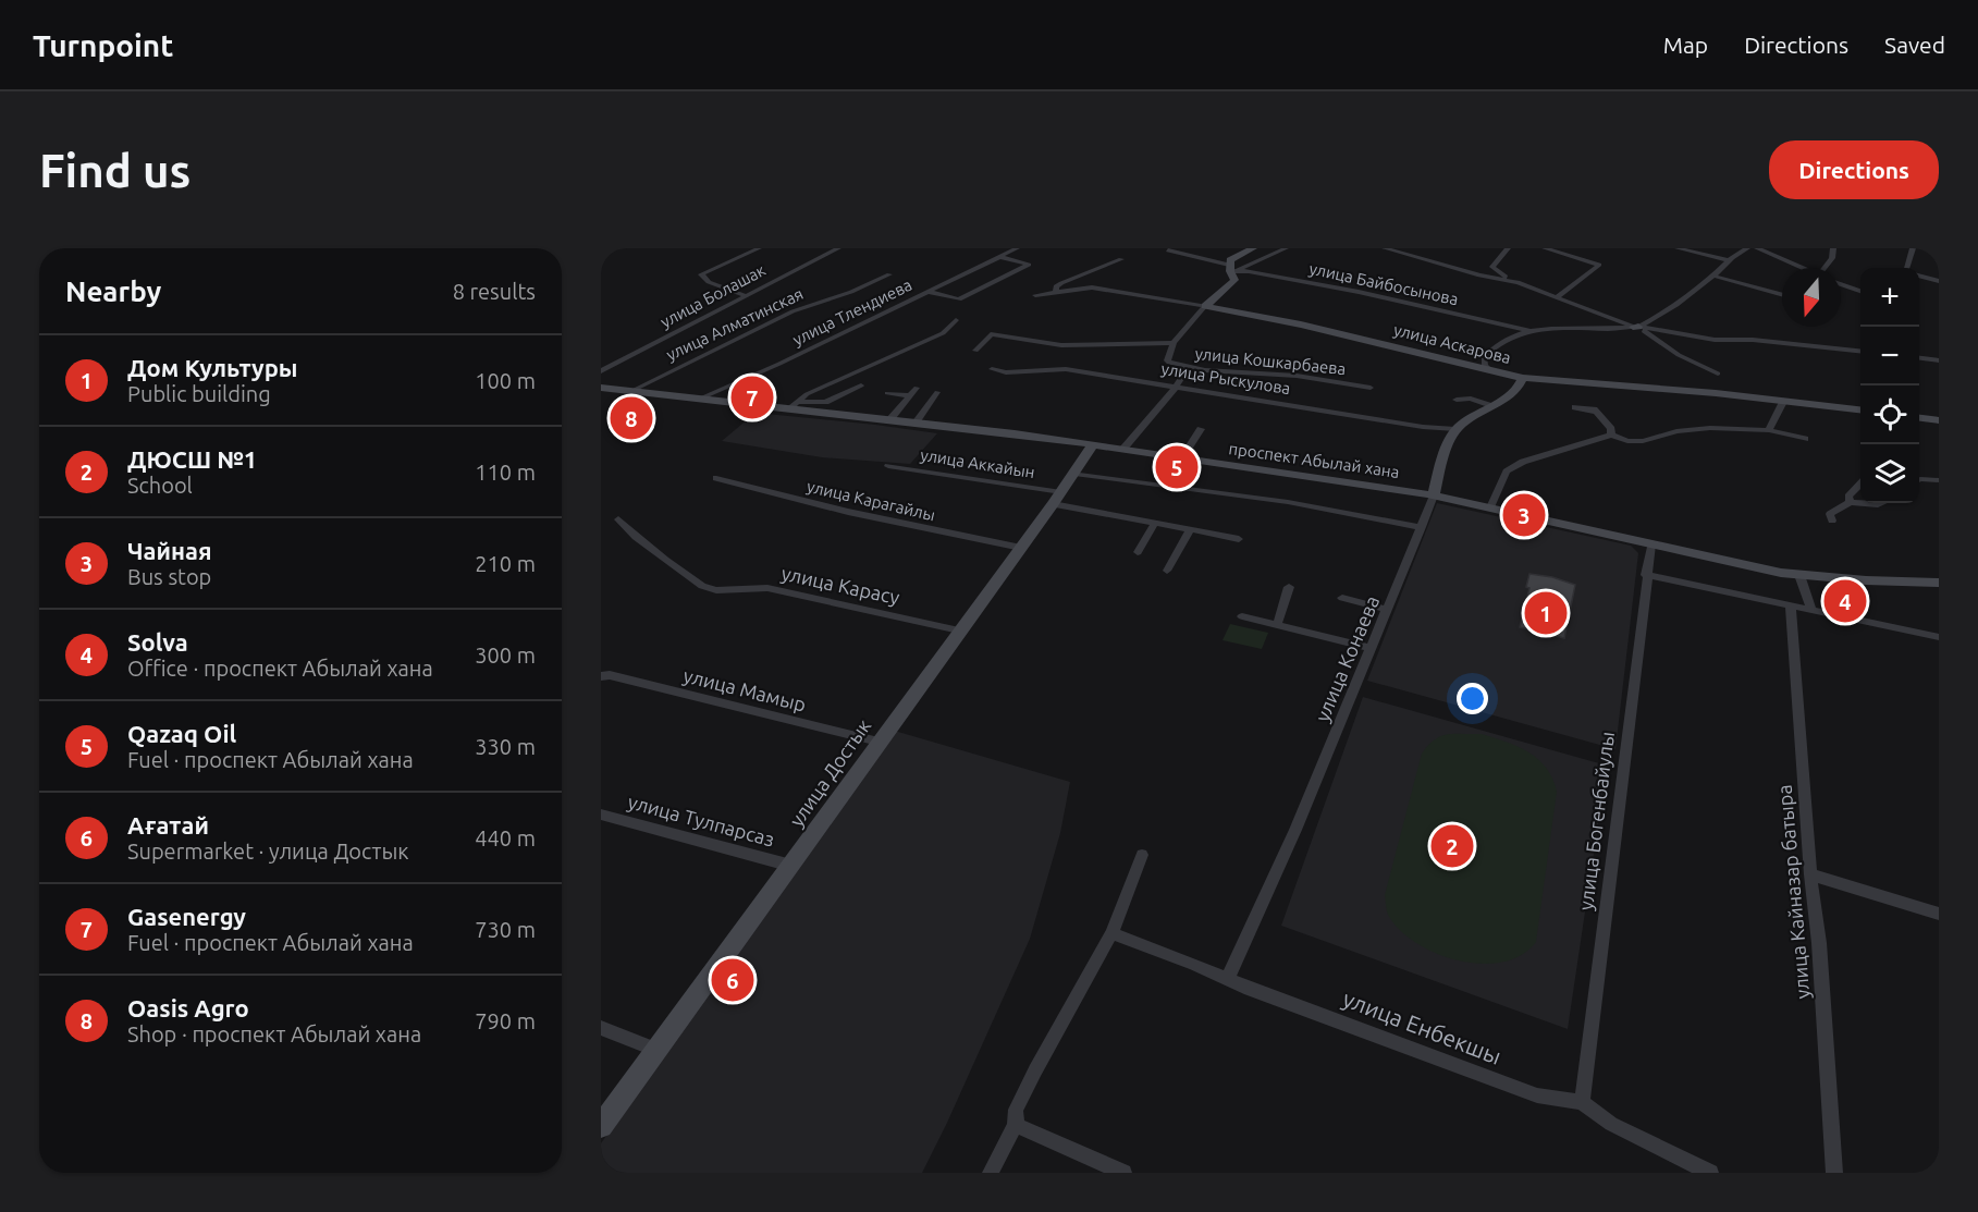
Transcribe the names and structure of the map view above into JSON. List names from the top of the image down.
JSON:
{
  "streets": {
    "street": [
      "улица Байбосынова",
      "улица Болашак",
      "улица Тлендиева",
      "улица Алматинская",
      "улица Аскарова",
      "улица Кошкарбаева",
      "улица Рыскулова",
      "проспект Абылай хана",
      "улица Аккайын",
      "улица Карагайлы",
      "улица Карасу",
      "улица Конаева",
      "улица Мамыр",
      "улица Достык",
      "улица Тулпарсаз",
      "улица Богенбайулы",
      "улица Кайназар батыра",
      "улица Енбекшы"
    ]
  },
  "crossings": [
    ["улица Тлендиева", "проспект Абылай хана"],
    ["улица Алматинская", "проспект Абылай хана"],
    ["улица Рыскулова", "улица Конаева"],
    ["проспект Абылай хана", "улица Конаева"],
    ["проспект Абылай хана", "улица Достык"],
    ["проспект Абылай хана", "улица Богенбайулы"],
    ["улица Аккайын", "улица Достык"],
    ["улица Карагайлы", "улица Достык"],
    ["улица Карасу", "улица Достык"],
    ["улица Конаева", "улица Енбекшы"],
    ["улица Мамыр", "улица Достык"],
    ["улица Достык", "улица Тулпарсаз"],
    ["улица Богенбайулы", "улица Енбекшы"]
  ],
  "north": "bottom",
  "page": {
    "header": "Turnpoint",
    "nav": ["Map", "Directions", "Saved"],
    "buttons": "Directions",
    "title": "Find us",
    "heading": ["Nearby", "8 results"],
    "map_buttons": ["+", "−"],
    "list": [
      {
        "mark": "1",
        "name": "Дом Культуры",
        "note": "Public building",
        "value": "100 m"
      },
      {
        "mark": "2",
        "name": "ДЮСШ №1",
        "note": "School",
        "value": "110 m"
      },
      {
        "mark": "3",
        "name": "Чайная",
        "note": "Bus stop",
        "value": "210 m"
      },
      {
        "mark": "4",
        "name": "Solva",
        "note": "Office · проспект Абылай хана",
        "value": "300 m"
      },
      {
        "mark": "5",
        "name": "Qazaq Oil",
        "note": "Fuel · проспект Абылай хана",
        "value": "330 m"
      },
      {
        "mark": "6",
        "name": "Ағатай",
        "note": "Supermarket · улица Достык",
        "value": "440 m"
      },
      {
        "mark": "7",
        "name": "Gasenergy",
        "note": "Fuel · проспект Абылай хана",
        "value": "730 m"
      },
      {
        "mark": "8",
        "name": "Oasis Agro",
        "note": "Shop · проспект Абылай хана",
        "value": "790 m"
      }
    ],
    "pins": [
      "7",
      "8",
      "5",
      "3",
      "4",
      "1",
      "2",
      "6"
    ]
  }
}
